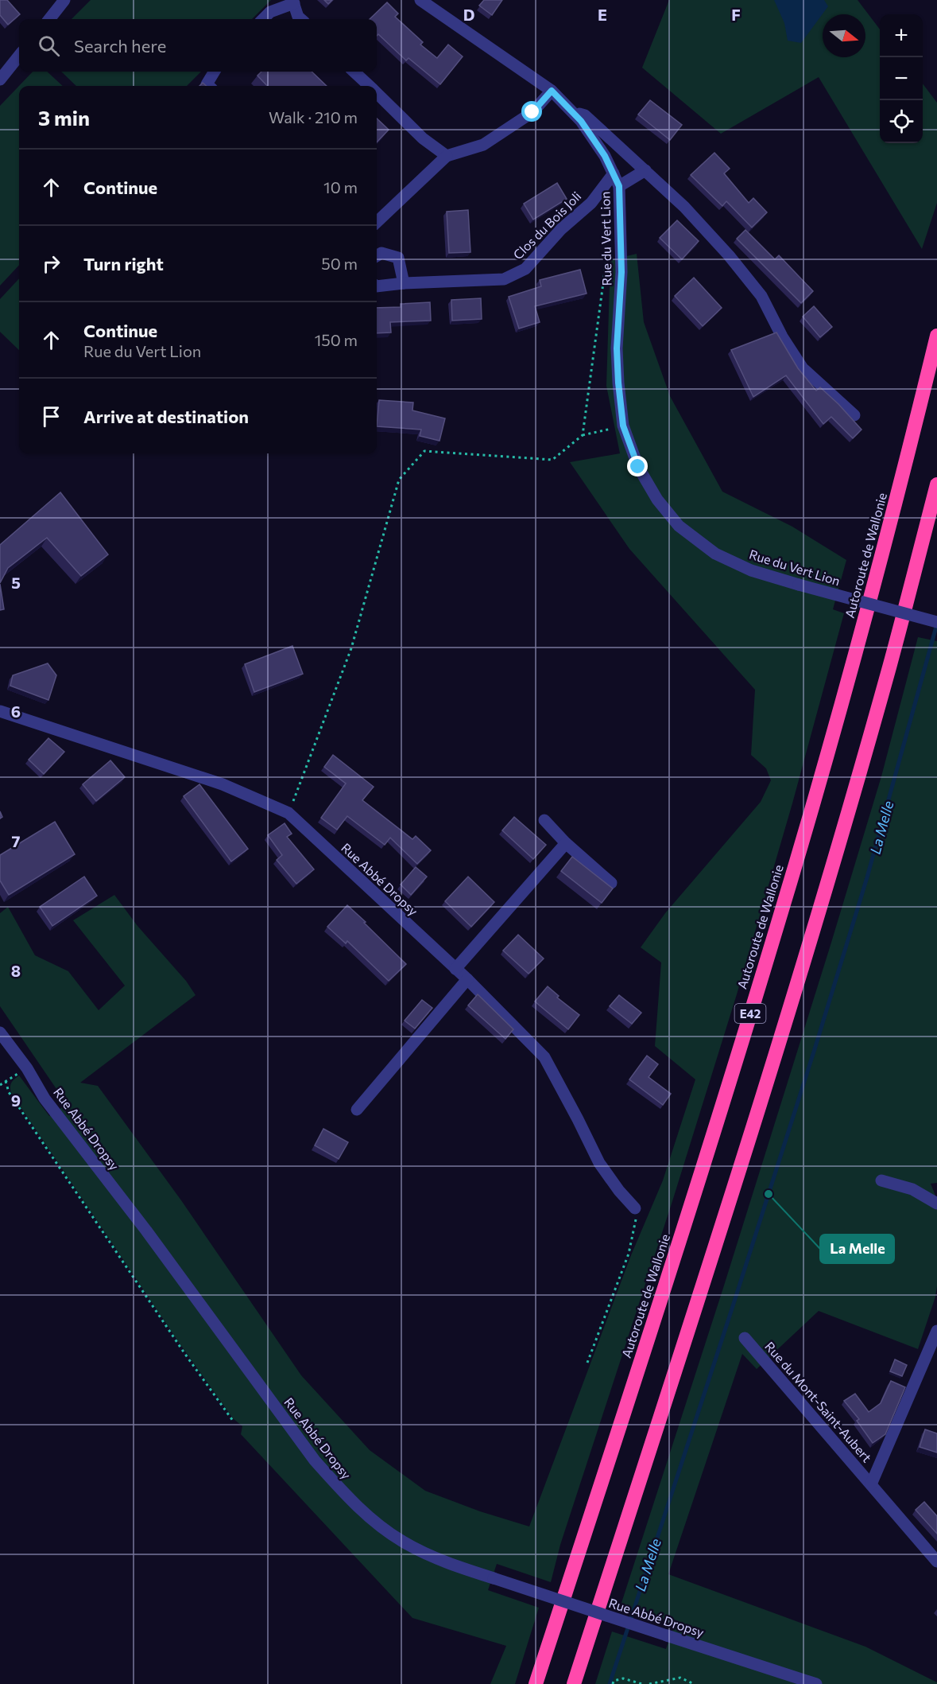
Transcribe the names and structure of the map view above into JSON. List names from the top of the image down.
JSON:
{
  "streets": {
    "highway": ["Autoroute de Wallonie", "E42"],
    "street": [
      "Clos du Bois Joli",
      "Rue du Vert Lion",
      "Rue Abbé Dropsy",
      "Rue du Mont-Saint-Aubert"
    ]
  },
  "crossings": [
    ["Clos du Bois Joli", "Rue du Vert Lion"]
  ],
  "water": ["La Melle"],
  "places": ["La Melle"],
  "north": "right",
  "page": {
    "map_buttons": ["+", "−"],
    "search": "Search here",
    "heading": ["3 min", "Walk · 210 m"],
    "list": [
      ["Continue", "10 m"],
      ["Turn right", "50 m"],
      ["Continue", "Rue du Vert Lion", "150 m"],
      "Arrive at destination"
    ]
  },
  "grid": {
    "columns": ["D", "E", "F"],
    "rows": [
      "5",
      "6",
      "7",
      "8",
      "9"
    ]
  }
}
